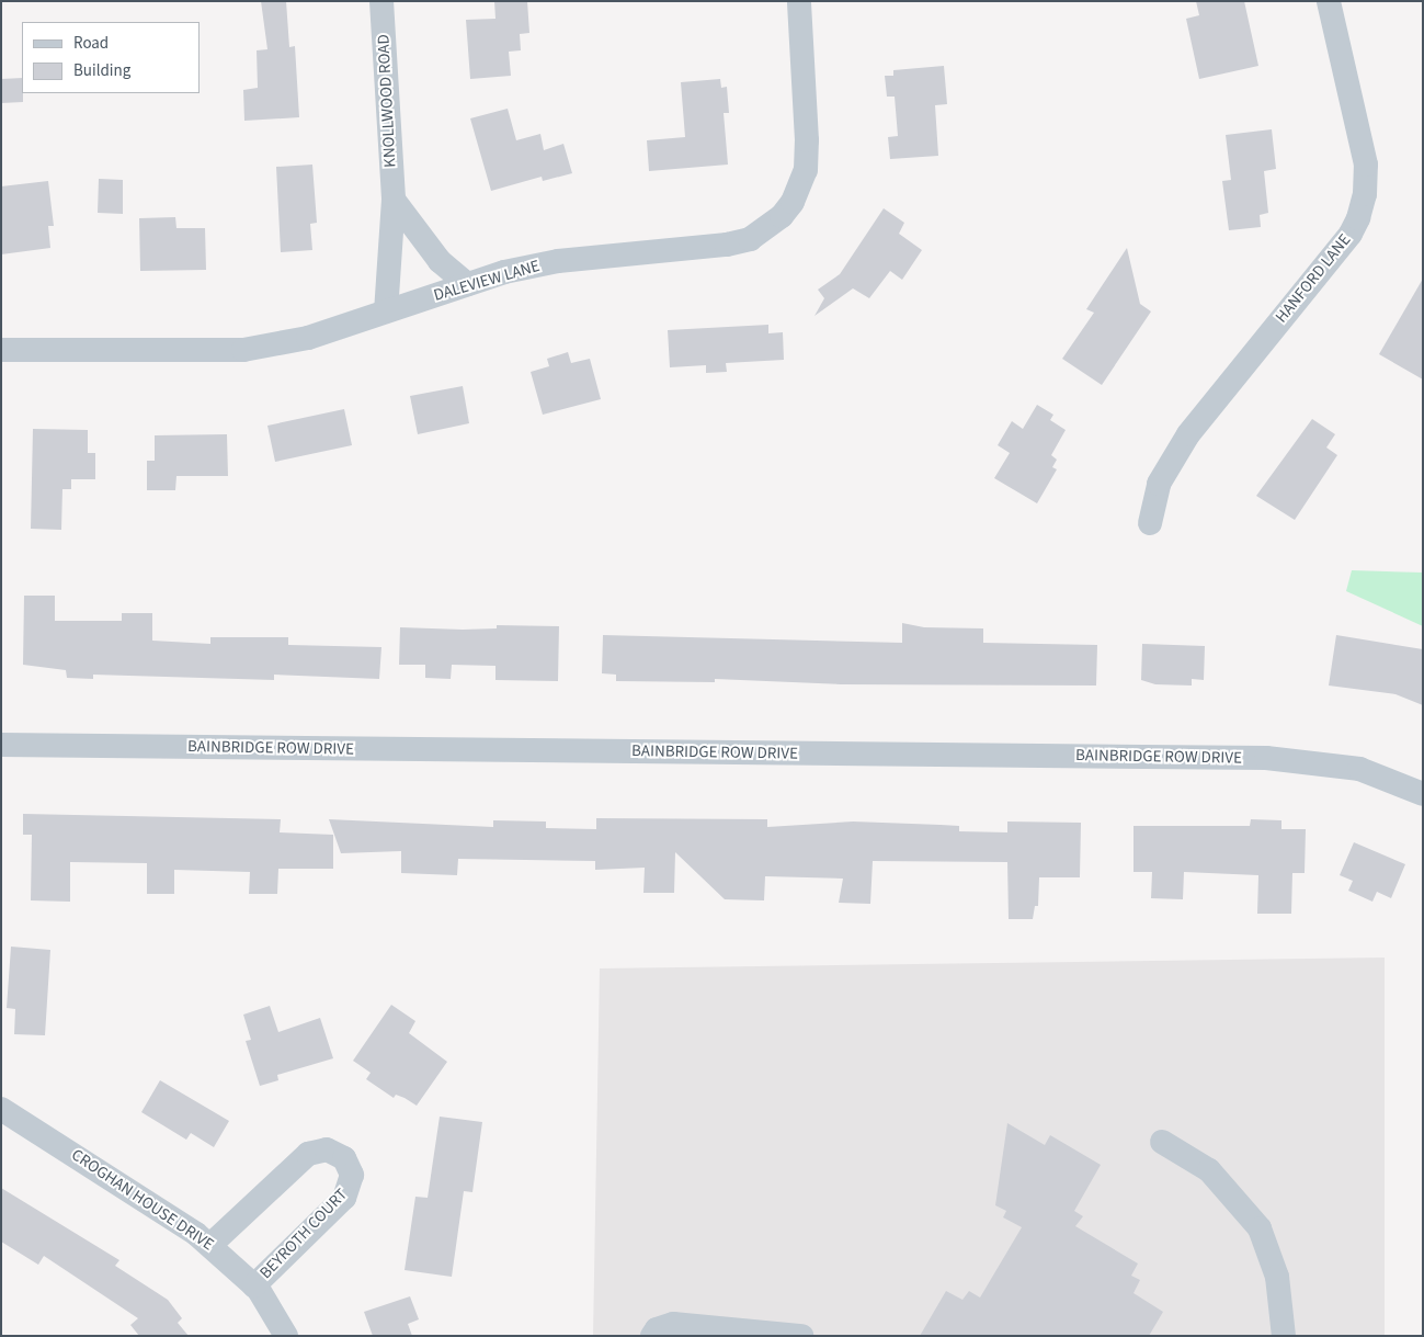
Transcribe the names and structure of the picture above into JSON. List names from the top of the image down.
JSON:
{
  "streets": {
    "street": [
      "KNOLLWOOD ROAD",
      "HANFORD LANE",
      "DALEVIEW LANE",
      "BAINBRIDGE ROW DRIVE",
      "CROGHAN HOUSE DRIVE",
      "BEYROTH COURT"
    ]
  },
  "crossings": [
    ["KNOLLWOOD ROAD", "DALEVIEW LANE"],
    ["CROGHAN HOUSE DRIVE", "BEYROTH COURT"]
  ],
  "legend": ["Road", "Building"]
}
